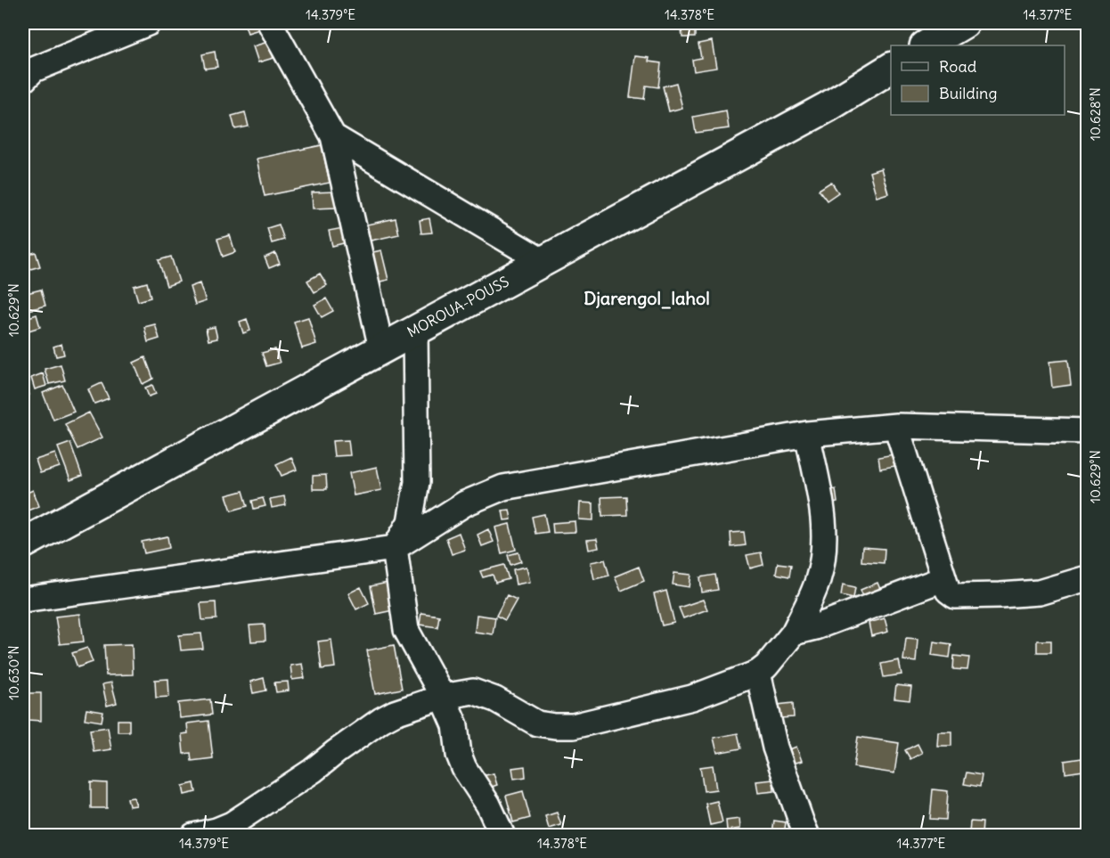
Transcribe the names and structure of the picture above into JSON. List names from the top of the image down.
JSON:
{
  "streets": {
    "main road": ["MOROUA-POUSS"]
  },
  "districts": ["Djarengol_lahol"],
  "legend": ["Road", "Building"],
  "coordinates": [
    "14.379°E",
    "14.378°E",
    "14.377°E",
    "10.628°N",
    "10.629°N",
    "10.630°N"
  ]
}
